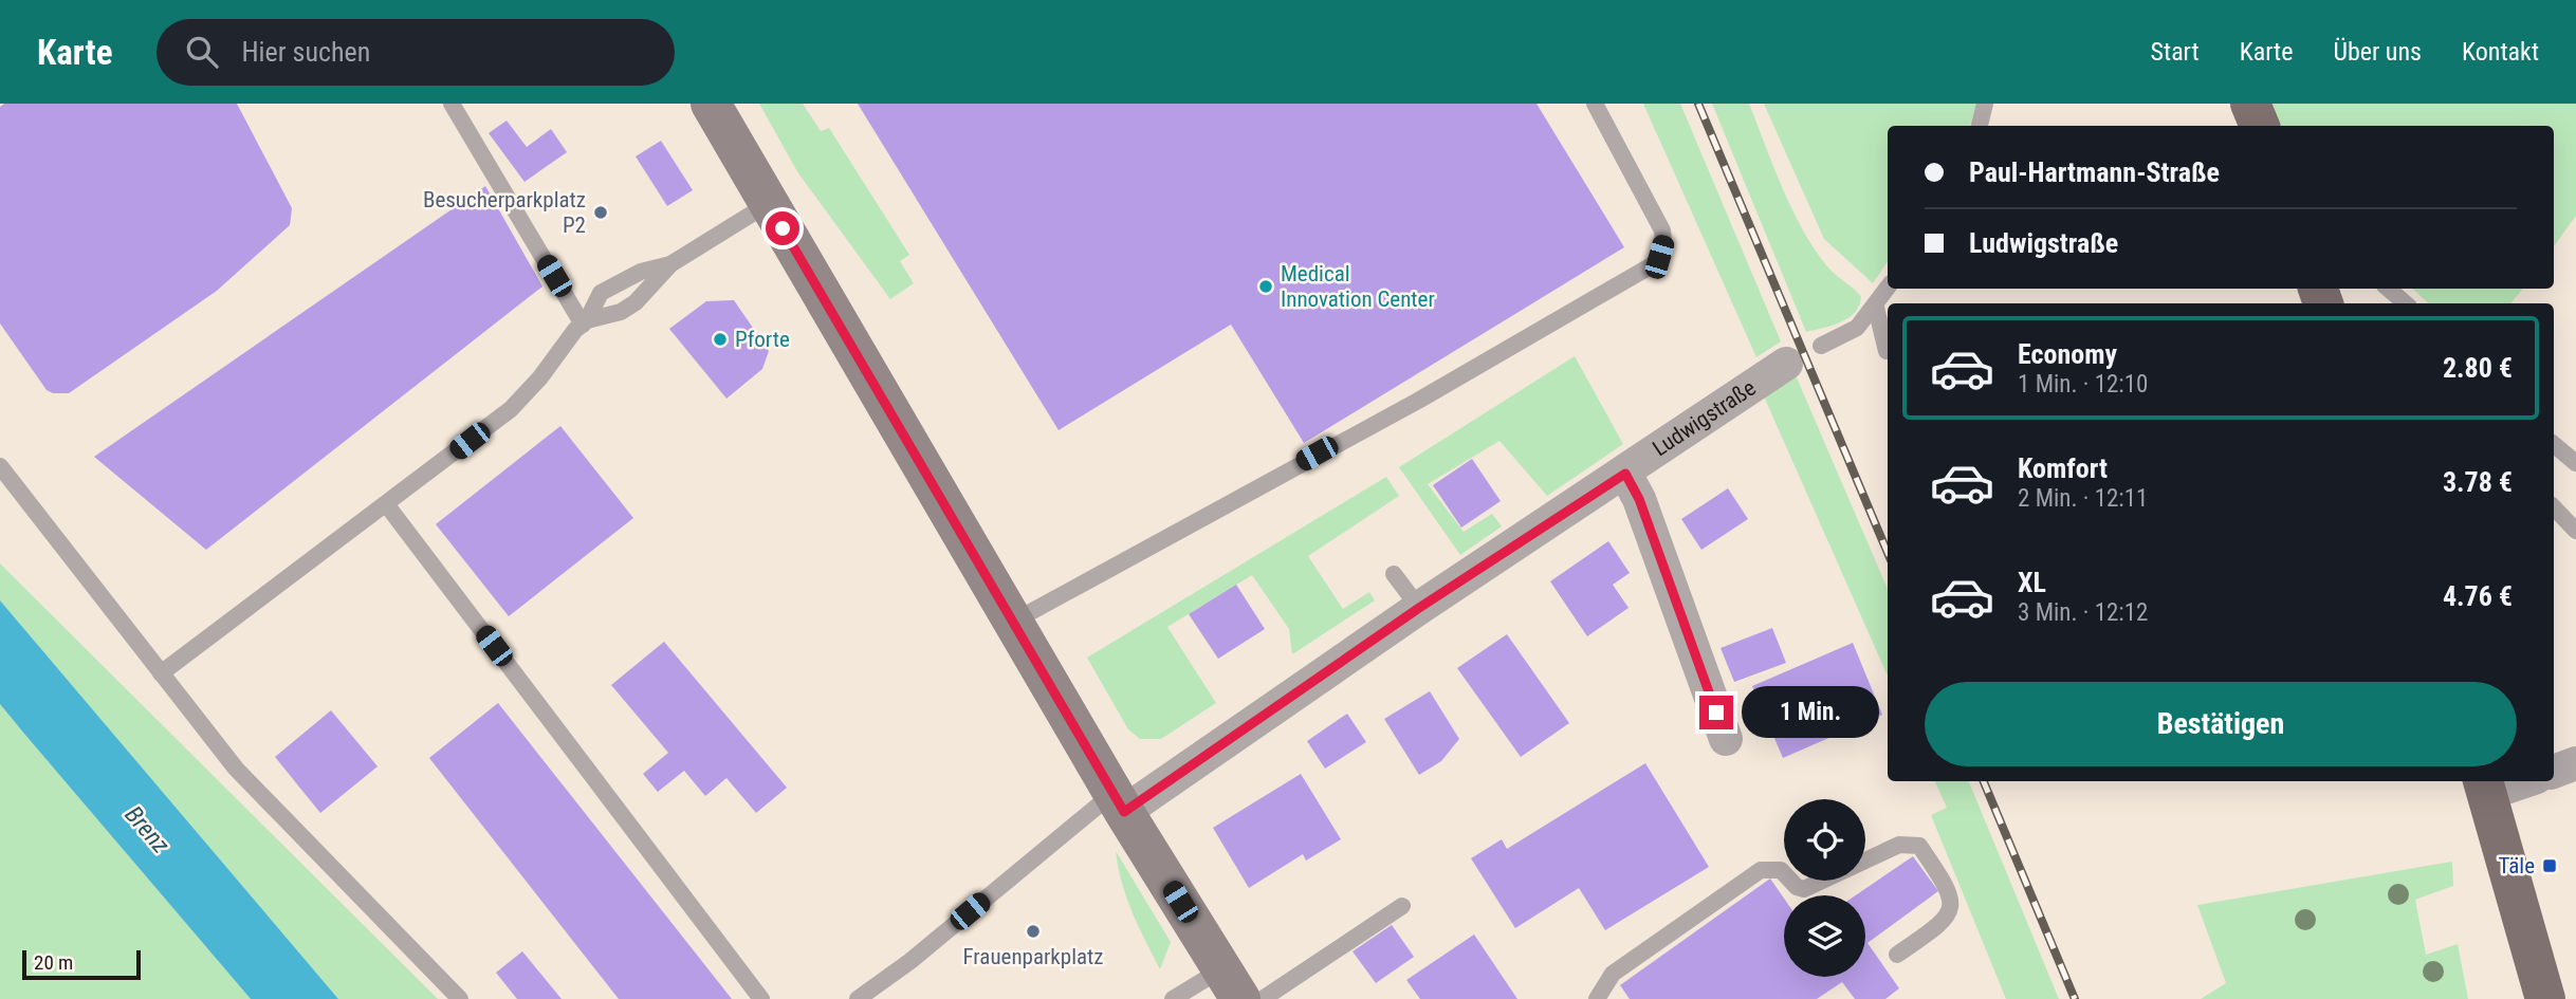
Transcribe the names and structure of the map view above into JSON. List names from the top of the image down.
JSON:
{
  "streets": {
    "street": ["Ludwigstraße"]
  },
  "water": ["Brenz"],
  "places": {
    "other": [
      "Besucherparkplatz P2",
      "Medical Innovation Center",
      "Pforte",
      "Frauenparkplatz"
    ],
    "transit": ["Täle"]
  },
  "scale_bar": "20 m",
  "page": {
    "header": "Karte",
    "search": "Hier suchen",
    "nav": [
      "Start",
      "Karte",
      "Über uns",
      "Kontakt"
    ],
    "banner": ["Paul-Hartmann-Straße", "Ludwigstraße"],
    "list": [
      {
        "name": "Economy",
        "note": "1 Min. · 12:10",
        "value": "2.80 €"
      },
      {
        "name": "Komfort",
        "note": "2 Min. · 12:11",
        "value": "3.78 €"
      },
      {
        "name": "XL",
        "note": "3 Min. · 12:12",
        "value": "4.76 €"
      }
    ],
    "buttons": "Bestätigen",
    "bubble": "1 Min.",
    "scale": "20 m"
  }
}
